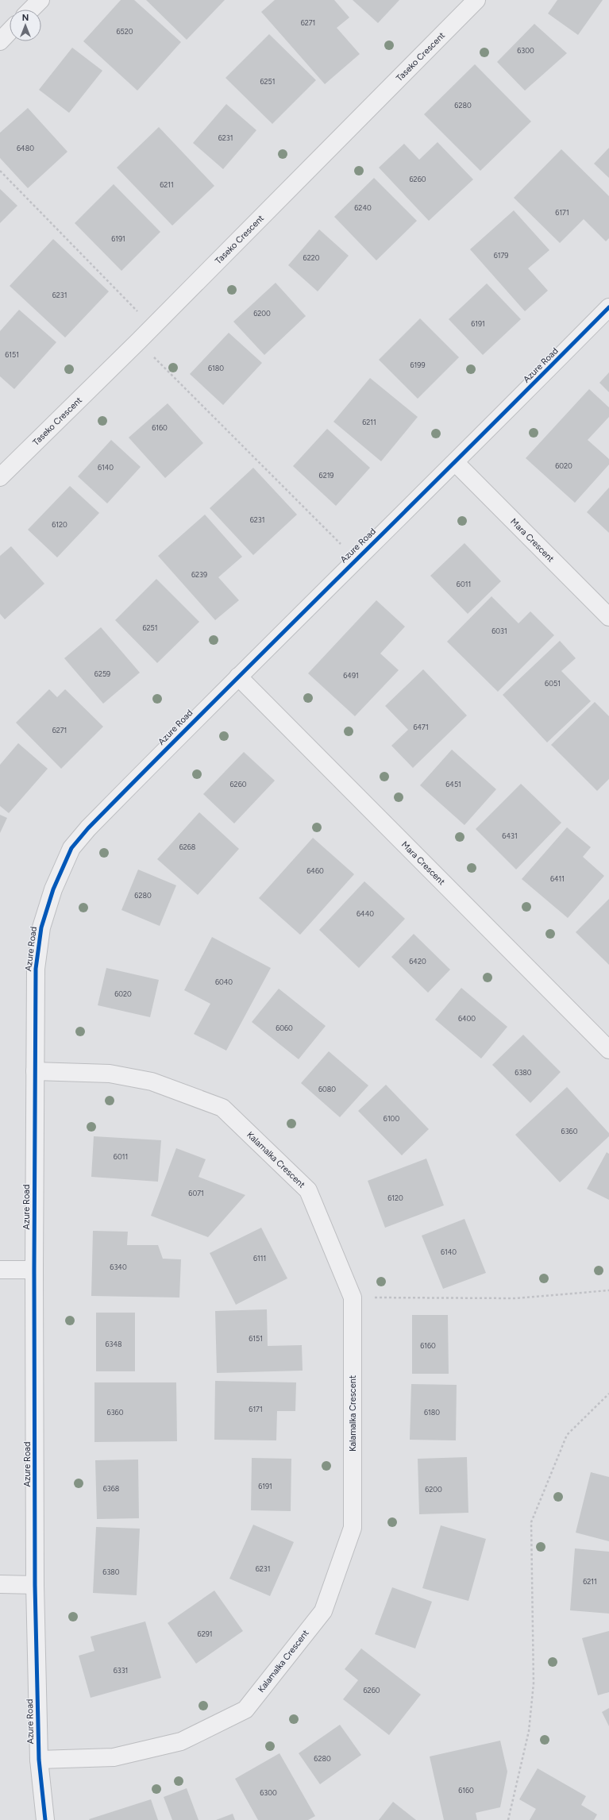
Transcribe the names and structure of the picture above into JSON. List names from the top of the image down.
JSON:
{
  "streets": {
    "street": [
      "Taseko Crescent",
      "Azure Road",
      "Mara Crescent",
      "Kalamalka Crescent"
    ]
  },
  "crossings": [
    ["Azure Road", "Mara Crescent"],
    ["Azure Road", "Kalamalka Crescent"]
  ],
  "house_numbers": [
    "6271",
    "6520",
    "6300",
    "6251",
    "6280",
    "6231",
    "6480",
    "6260",
    "6211",
    "6240",
    "6171",
    "6191",
    "6179",
    "6220",
    "6231",
    "6200",
    "6191",
    "6151",
    "6199",
    "6180",
    "6211",
    "6160",
    "6020",
    "6140",
    "6219",
    "6231",
    "6120",
    "6239",
    "6011",
    "6251",
    "6031",
    "6259",
    "6491",
    "6051",
    "6471",
    "6271",
    "6260",
    "6451",
    "6431",
    "6268",
    "6460",
    "6411",
    "6280",
    "6440",
    "6420",
    "6040",
    "6020",
    "6400",
    "6060",
    "6380",
    "6080",
    "6100",
    "6360",
    "6011",
    "6071",
    "6120",
    "6140",
    "6111",
    "6340",
    "6151",
    "6348",
    "6160",
    "6171",
    "6360",
    "6180",
    "6191",
    "6368",
    "6200",
    "6231",
    "6380",
    "6211",
    "6291",
    "6331",
    "6260",
    "6280",
    "6160",
    "6300"
  ],
  "north": "top"
}
